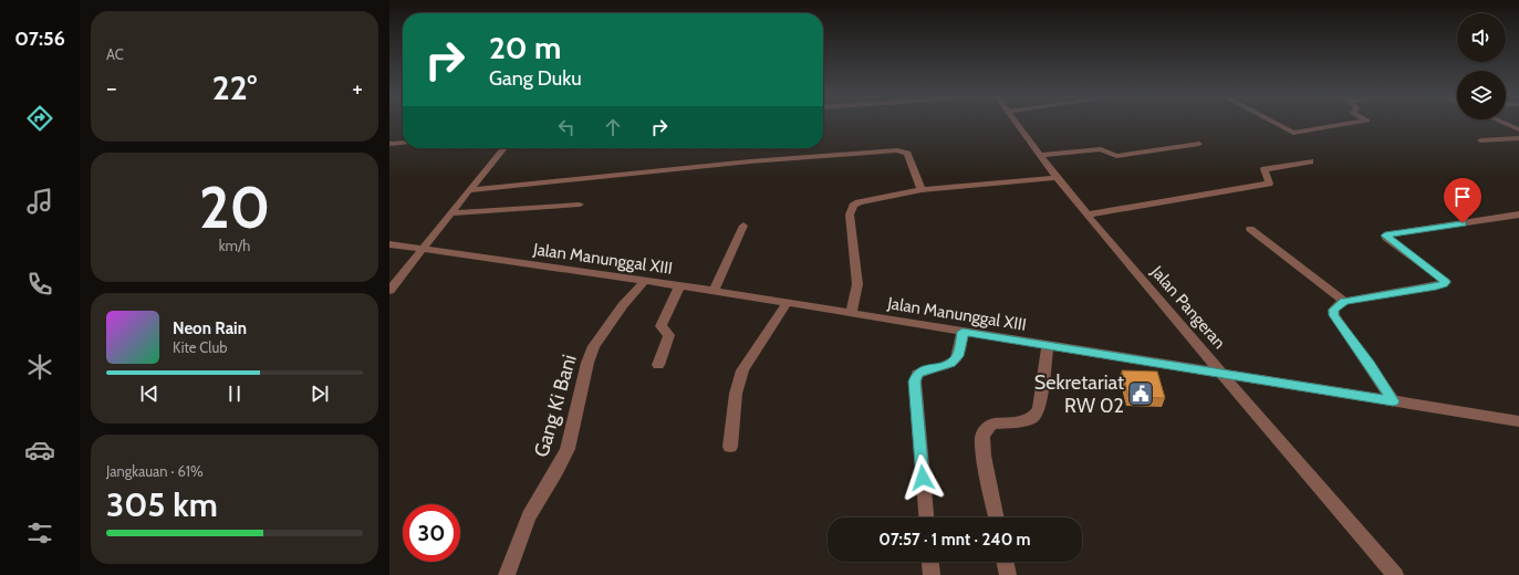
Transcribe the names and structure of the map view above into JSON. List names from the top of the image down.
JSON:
{
  "streets": {
    "street": ["Jalan Manunggal XIII", "Jalan Pangeran", "Gang Ki Bani"]
  },
  "crossings": [
    ["Jalan Manunggal XIII", "Jalan Pangeran"],
    ["Jalan Manunggal XIII", "Gang Ki Bani"]
  ],
  "places": {
    "public building": ["Sekretariat RW 02"]
  },
  "page": {
    "tabs": "07:56",
    "tile": [
      "AC",
      ["20", "km/h"],
      ["Jangkauan · 61%", "305 km"]
    ],
    "turn": ["20 m", "Gang Duku"],
    "heat": ["−", "22°", "+"],
    "song": ["Neon Rain", "Kite Club"],
    "limit": "30",
    "trip": "07:57 · 1 mnt · 240 m"
  }
}
